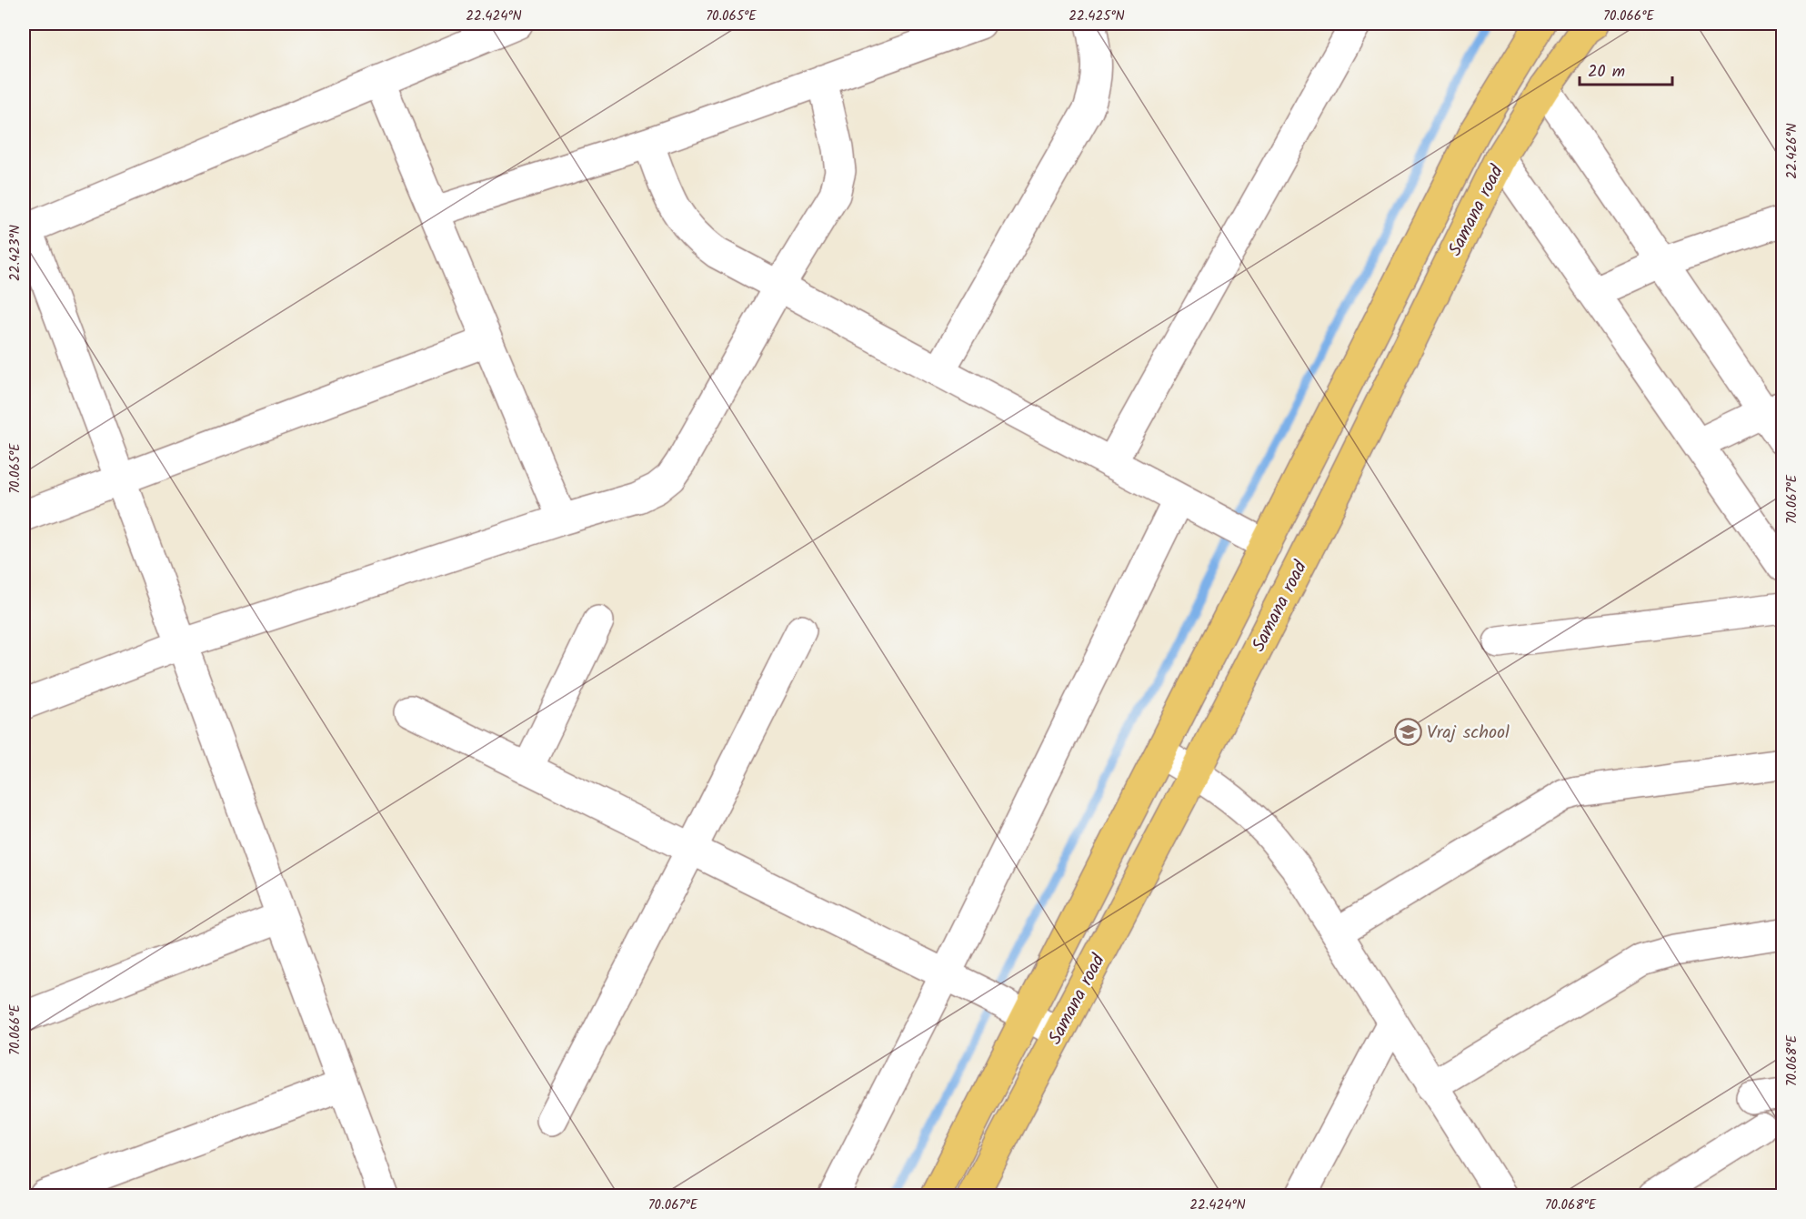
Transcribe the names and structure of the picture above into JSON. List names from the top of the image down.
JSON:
{
  "streets": {
    "main road": ["Samana road"]
  },
  "places": {
    "school or university": ["Vraj school"]
  },
  "scale_bar": "20 m",
  "coordinates": [
    "22.424°N",
    "70.065°E",
    "22.425°N",
    "70.066°E",
    "22.426°N",
    "22.423°N",
    "70.067°E",
    "70.068°E"
  ]
}
